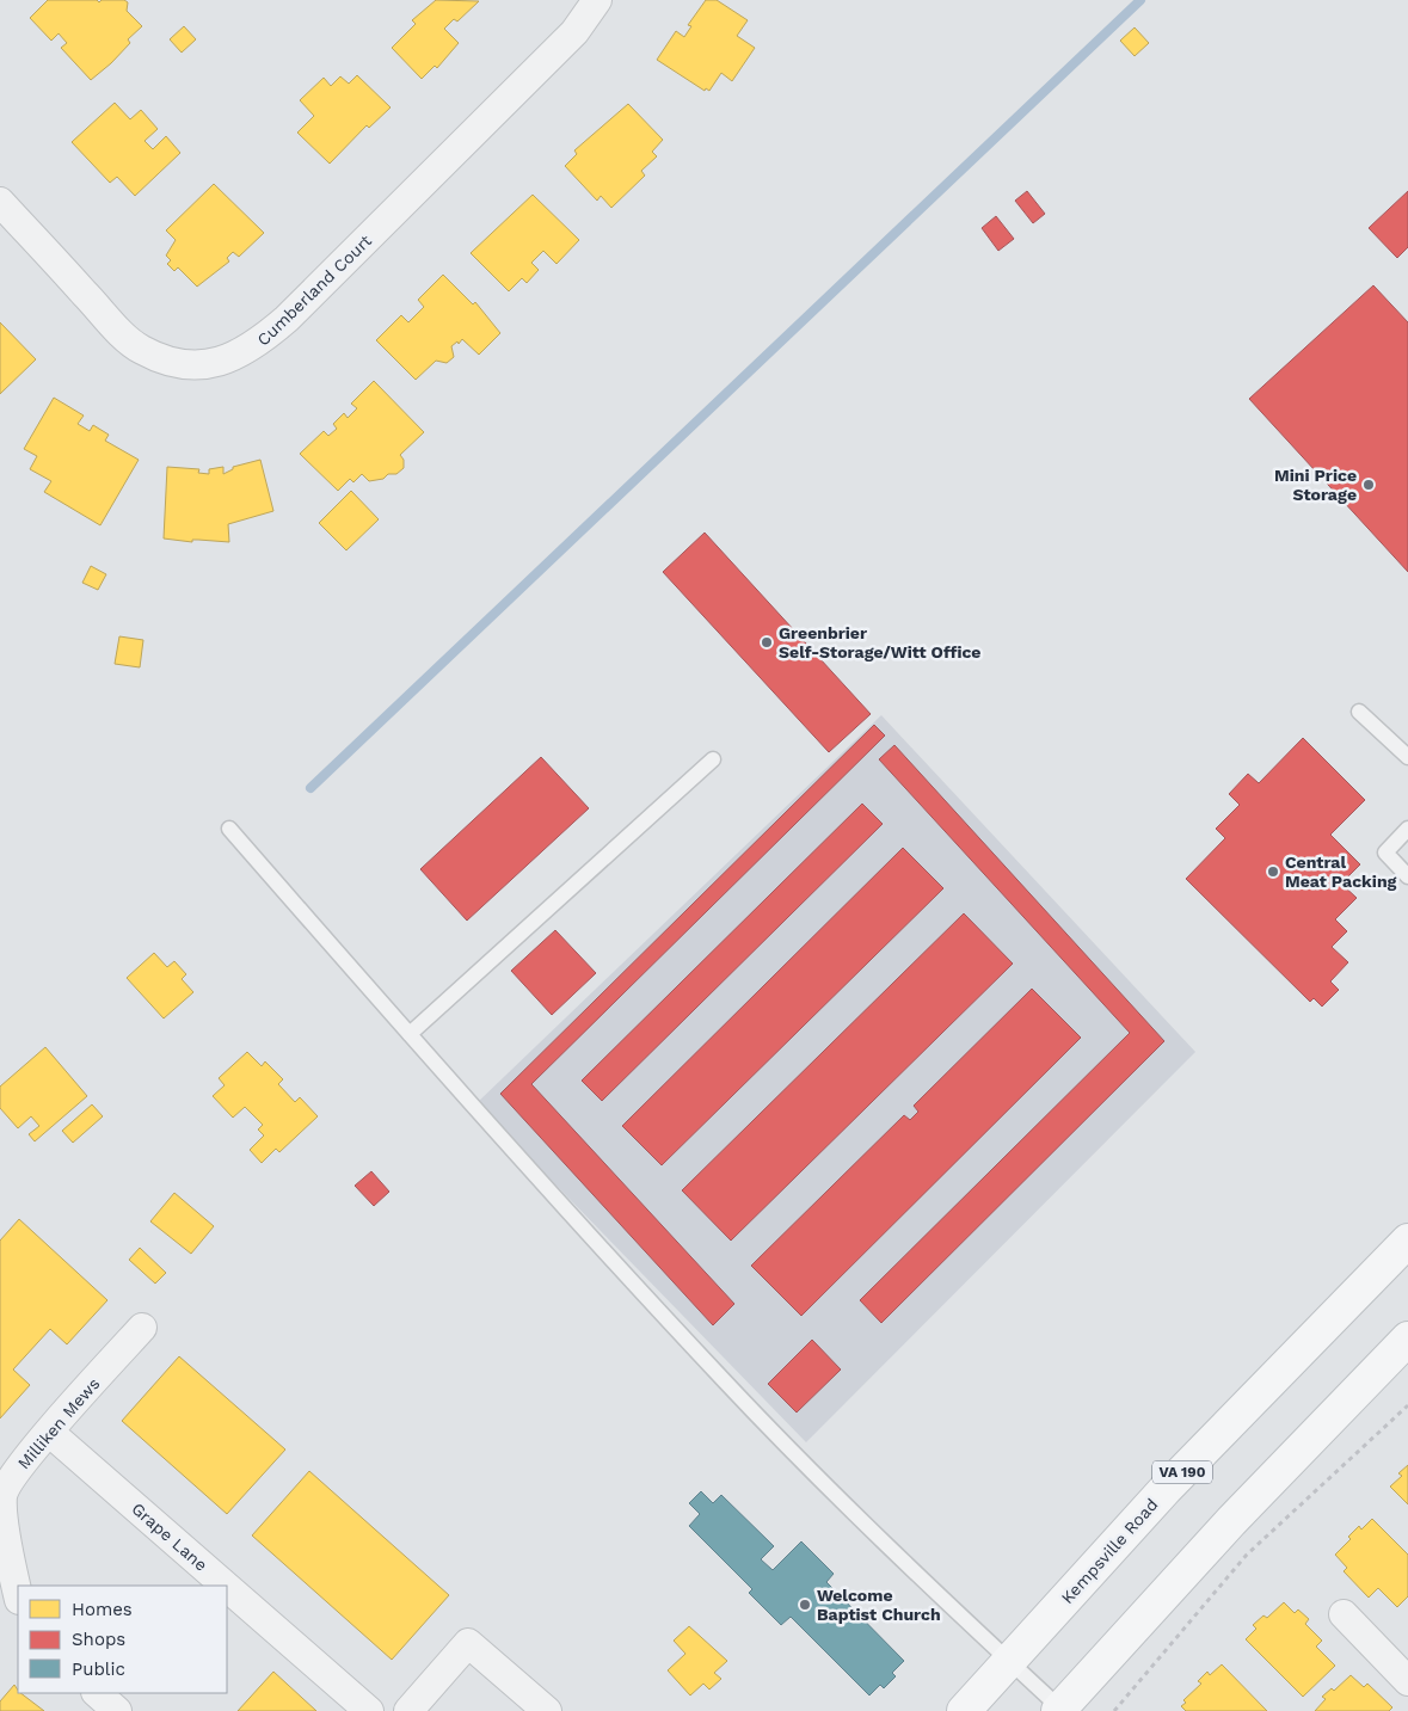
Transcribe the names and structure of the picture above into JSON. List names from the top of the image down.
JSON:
{
  "streets": {
    "main road": ["VA 190", "Kempsville Road"],
    "street": ["Cumberland Court", "Milliken Mews", "Grape Lane"]
  },
  "crossings": [
    ["Milliken Mews", "Grape Lane"]
  ],
  "places": [
    "Mini Price Storage",
    "Greenbrier Self-Storage/Witt Office",
    "Central Meat Packing",
    "Welcome Baptist Church"
  ],
  "legend": ["Homes", "Shops", "Public"]
}
